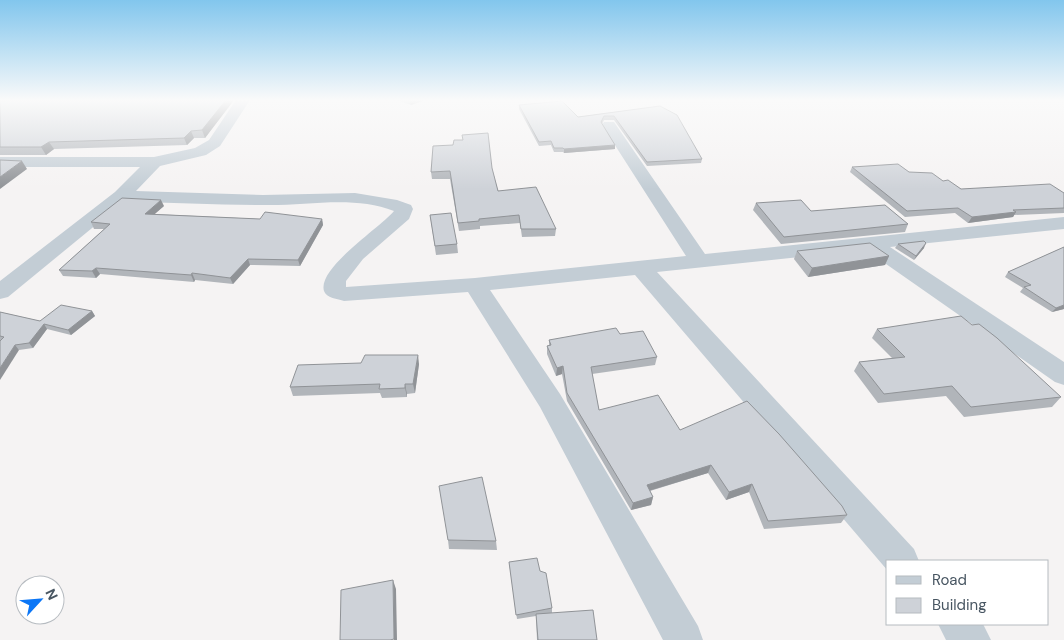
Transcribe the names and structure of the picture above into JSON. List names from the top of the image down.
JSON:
{
  "legend": ["Road", "Building"],
  "north": "top right"
}
